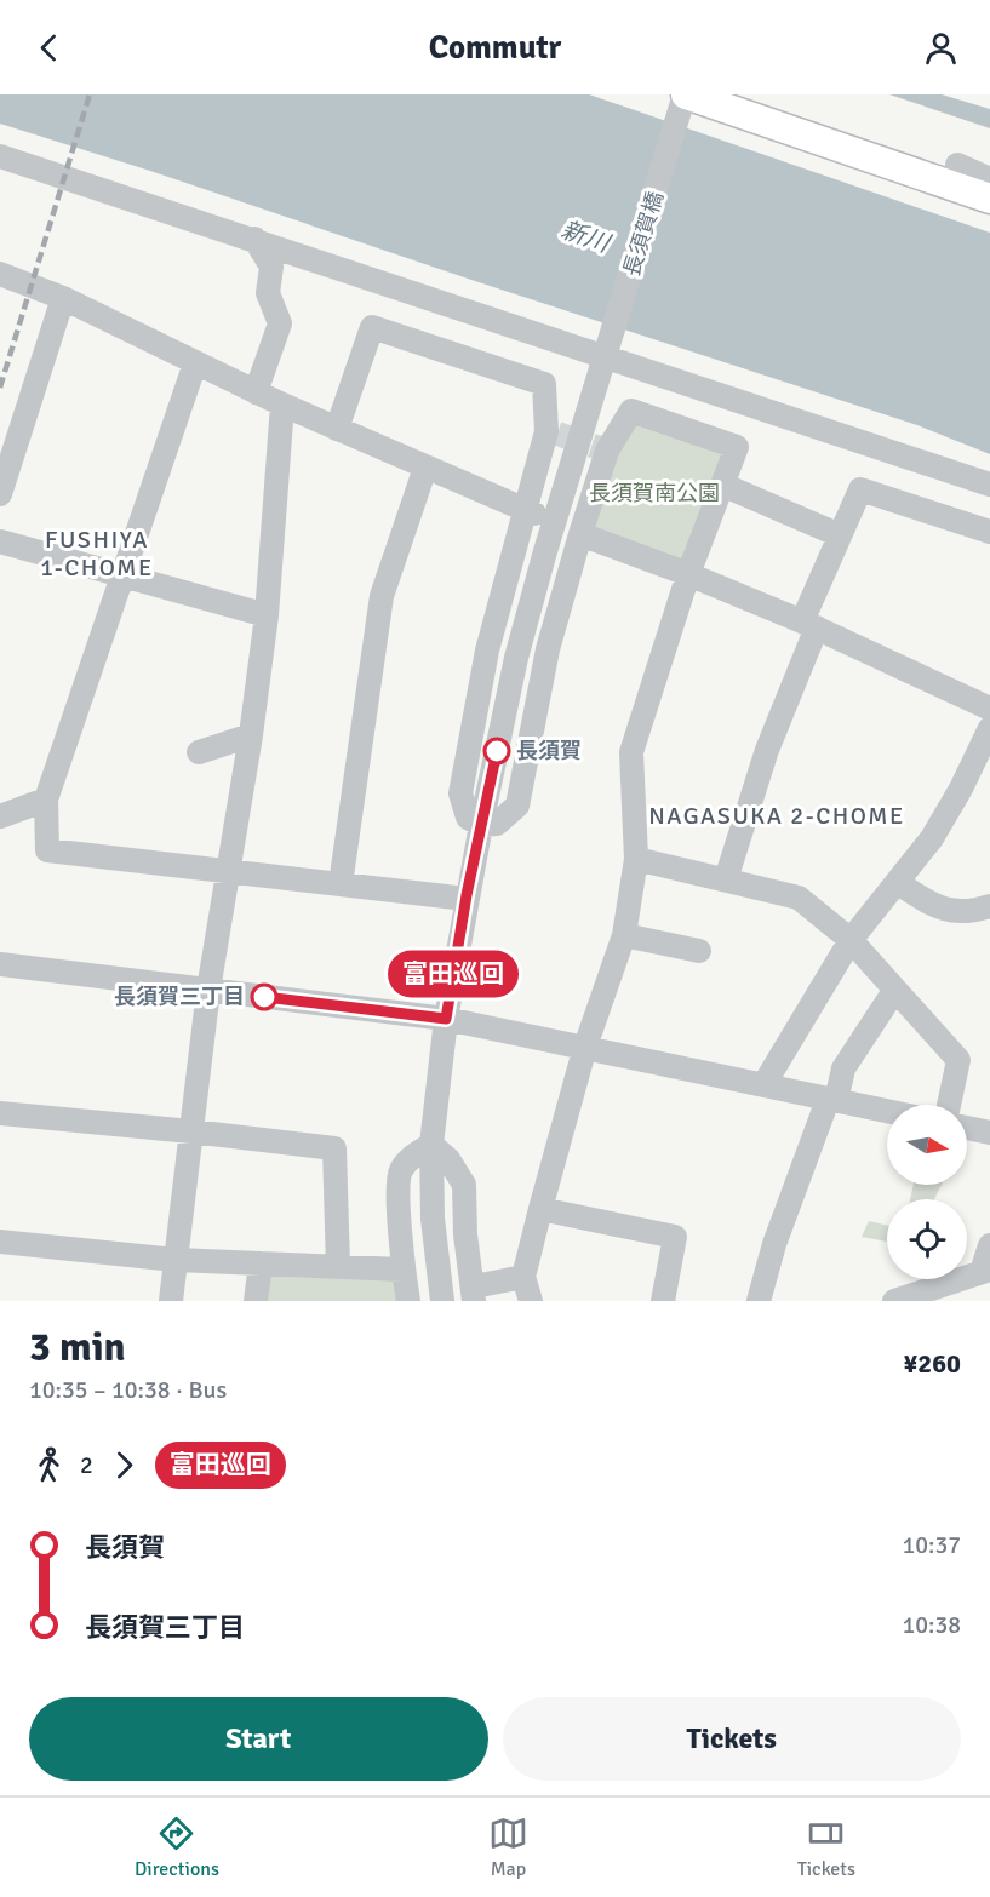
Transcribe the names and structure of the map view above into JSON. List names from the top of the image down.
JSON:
{
  "streets": {
    "street": ["長須賀橋"]
  },
  "districts": ["FUSHIYA 1-CHOME", "NAGASUKA 2-CHOME"],
  "water": ["新川"],
  "parks": ["長須賀南公園"],
  "places": ["長須賀", "長須賀三丁目"],
  "lines": ["bus line 富田巡回"],
  "north": "right",
  "page": {
    "header": "Commutr",
    "on_map": "富田巡回",
    "heading": ["3 min", "10:35 – 10:38 · Bus", "¥260"],
    "legs": ["2", "富田巡回"],
    "list": [
      {
        "name": "長須賀",
        "value": "10:37"
      },
      {
        "name": "長須賀三丁目",
        "value": "10:38"
      }
    ],
    "buttons": ["Start", "Tickets"],
    "tabs": ["Directions", "Map", "Tickets"]
  }
}
